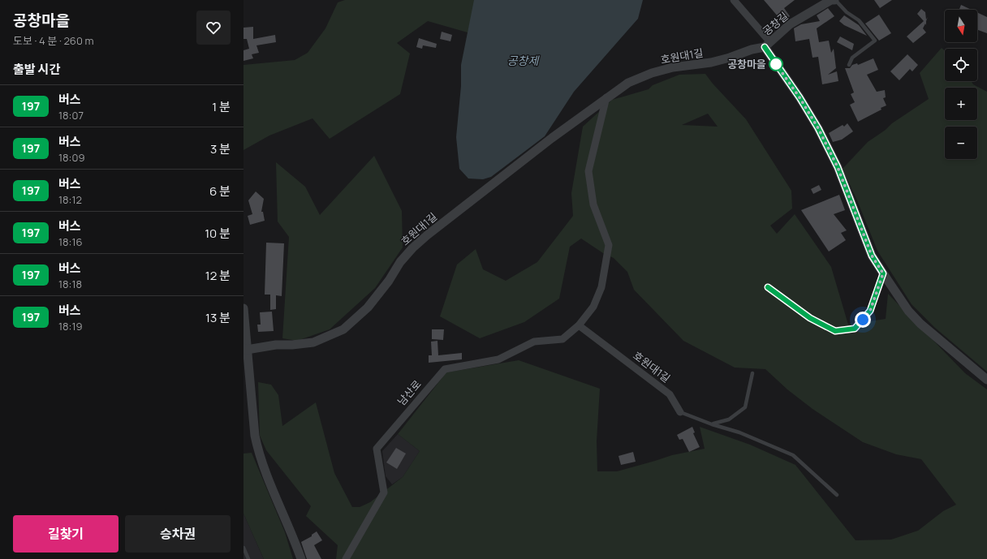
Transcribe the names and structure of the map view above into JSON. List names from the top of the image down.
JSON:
{
  "streets": {
    "street": ["공창길", "호원대1길", "남산로"]
  },
  "crossings": [
    ["공창길", "호원대1길"],
    ["호원대1길", "남산로"]
  ],
  "water": ["공창제"],
  "places": ["공창마을"],
  "lines": ["bus line 197"],
  "north": "bottom",
  "page": {
    "heading": [
      ["공창마을", "도보 · 4 분 · 260 m"],
      "출발 시간"
    ],
    "map_buttons": ["+", "−"],
    "list": [
      {
        "mark": "197",
        "name": "버스",
        "note": "18:07",
        "value": "1 분"
      },
      {
        "mark": "197",
        "name": "버스",
        "note": "18:09",
        "value": "3 분"
      },
      {
        "mark": "197",
        "name": "버스",
        "note": "18:12",
        "value": "6 분"
      },
      {
        "mark": "197",
        "name": "버스",
        "note": "18:16",
        "value": "10 분"
      },
      {
        "mark": "197",
        "name": "버스",
        "note": "18:18",
        "value": "12 분"
      },
      {
        "mark": "197",
        "name": "버스",
        "note": "18:19",
        "value": "13 분"
      }
    ],
    "buttons": ["길찾기", "승차권"]
  }
}
